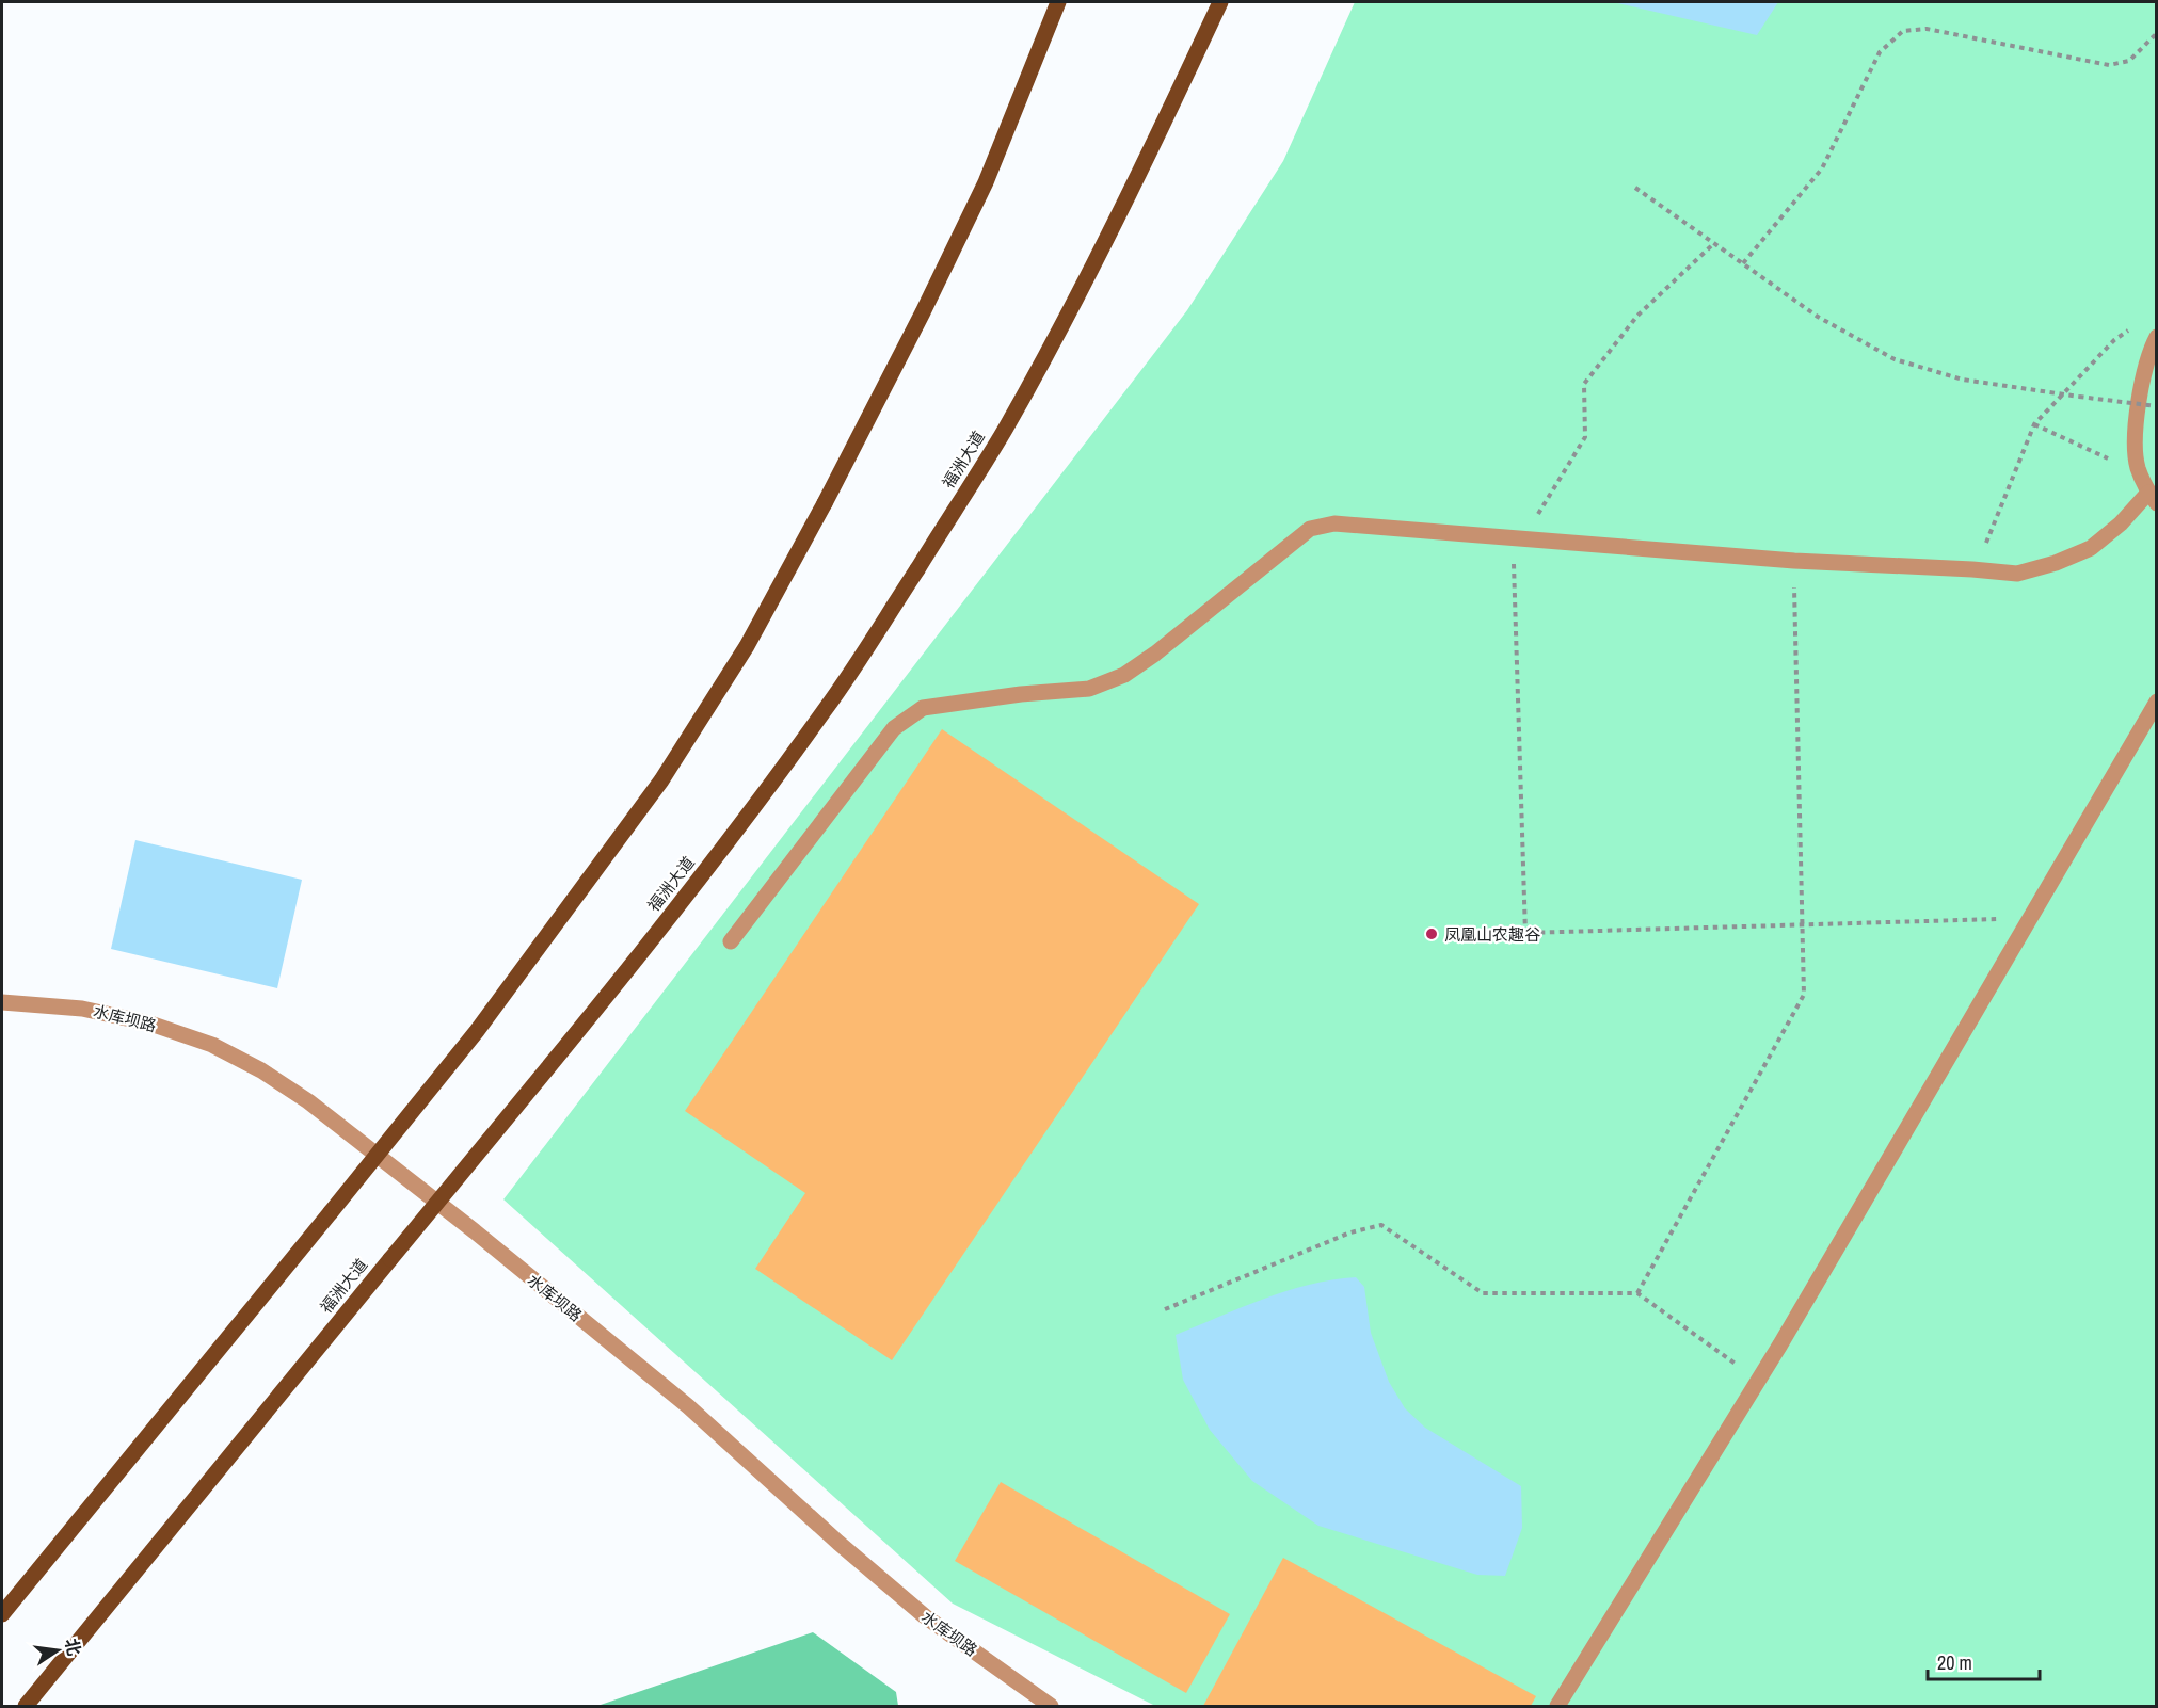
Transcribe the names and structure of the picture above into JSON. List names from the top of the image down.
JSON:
{
  "streets": {
    "main road": ["福洲大道"],
    "street": ["水库坝路"]
  },
  "places": ["凤凰山农趣谷"],
  "scale_bar": "20 m",
  "north": "right"
}
